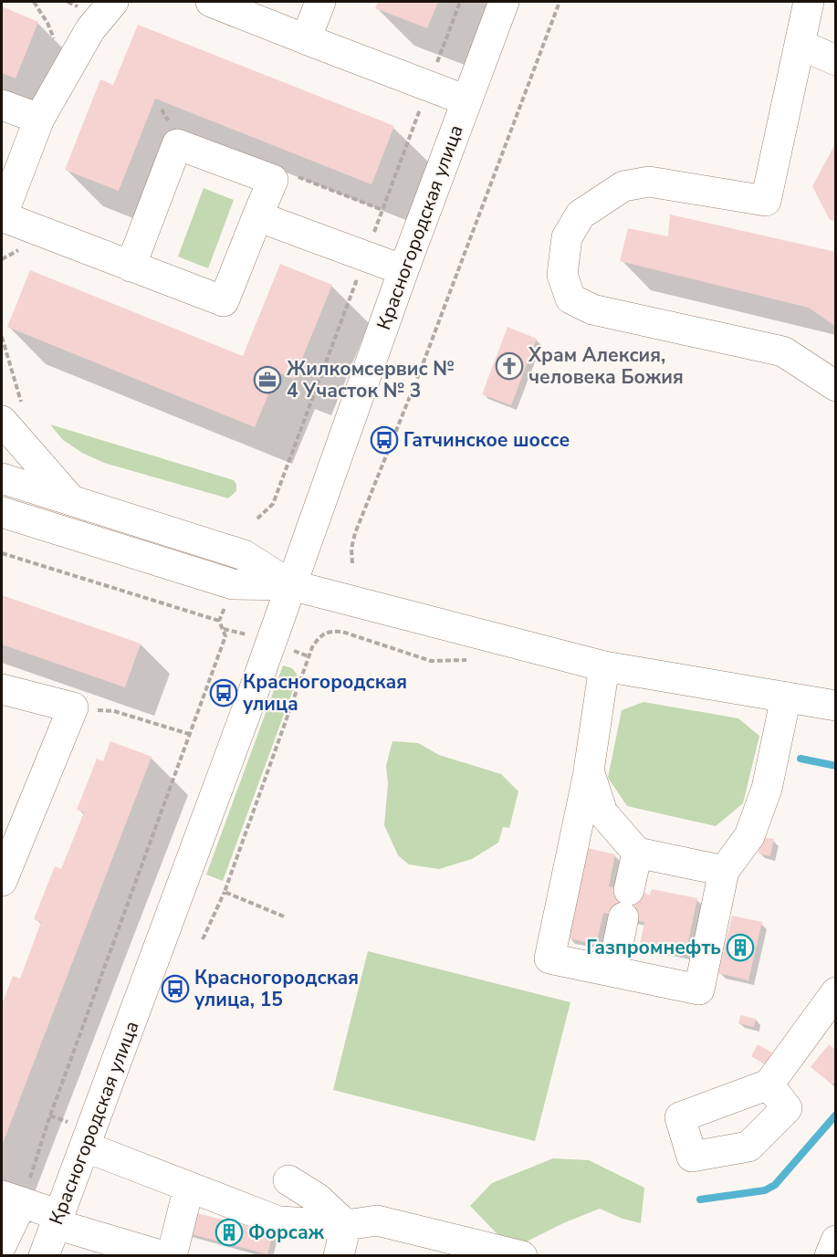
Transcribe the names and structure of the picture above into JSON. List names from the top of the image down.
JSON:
{
  "streets": {
    "street": ["Красногородская улица"]
  },
  "places": {
    "church": ["Храм Алексия, человека Божия"],
    "office": ["Жилкомсервис № 4 Участок № 3"],
    "bus stop": ["Гатчинское шоссе", "Красногородская улица", "Красногородская улица, 15"],
    "building": ["Газпромнефть", "Форсаж"]
  }
}
